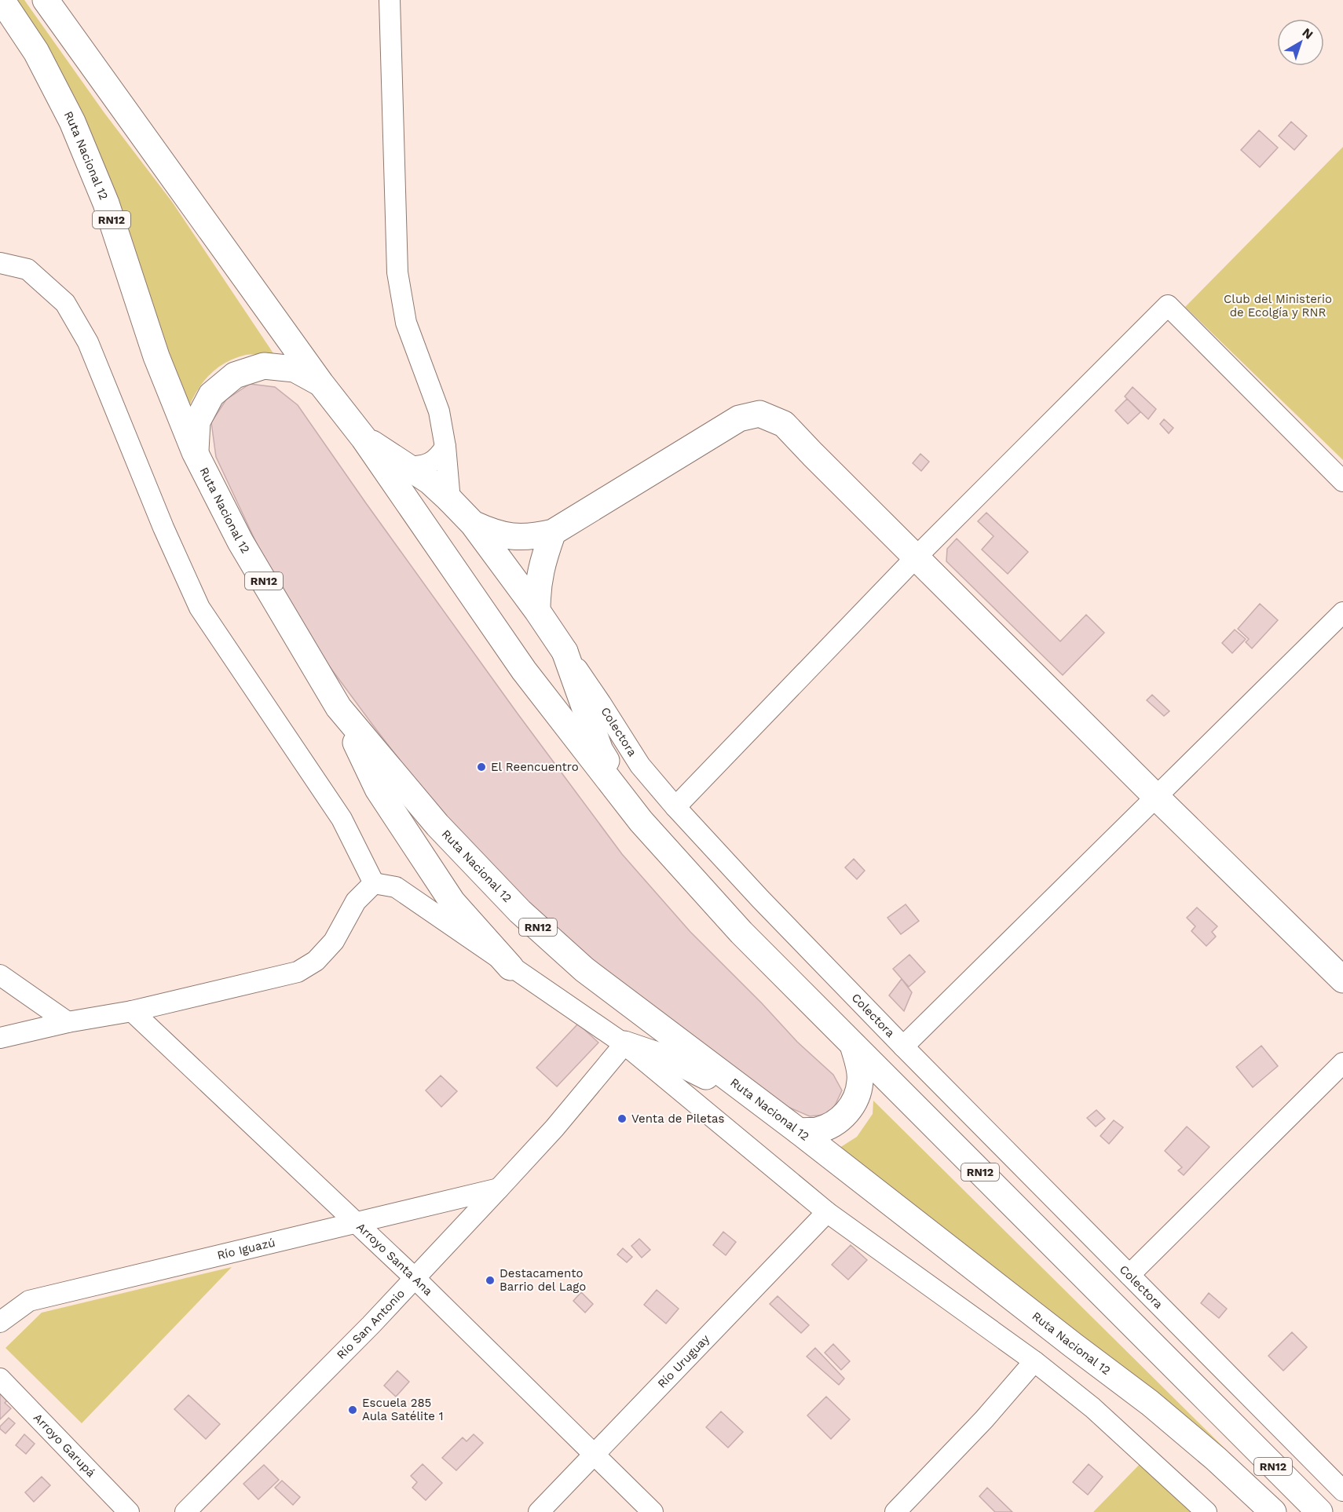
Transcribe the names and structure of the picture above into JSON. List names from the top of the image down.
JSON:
{
  "streets": {
    "main road": ["Ruta Nacional 12", "RN12", "Colectora"],
    "street": [
      "Río Iguazú",
      "Arroyo Santa Ana",
      "Río San Antonio",
      "Río Uruguay",
      "Arroyo Garupá"
    ]
  },
  "crossings": [
    ["RN12", "Colectora"],
    ["Río Iguazú", "Arroyo Santa Ana"],
    ["Río Iguazú", "Río San Antonio"],
    ["Arroyo Santa Ana", "Río San Antonio"],
    ["Arroyo Santa Ana", "Río Uruguay"]
  ],
  "parks": ["Club del Ministerio de Ecolgía y RNR"],
  "places": [
    "El Reencuentro",
    "Venta de Piletas",
    "Destacamento Barrio del Lago",
    "Escuela 285 Aula Satélite 1"
  ],
  "north": "top right"
}
